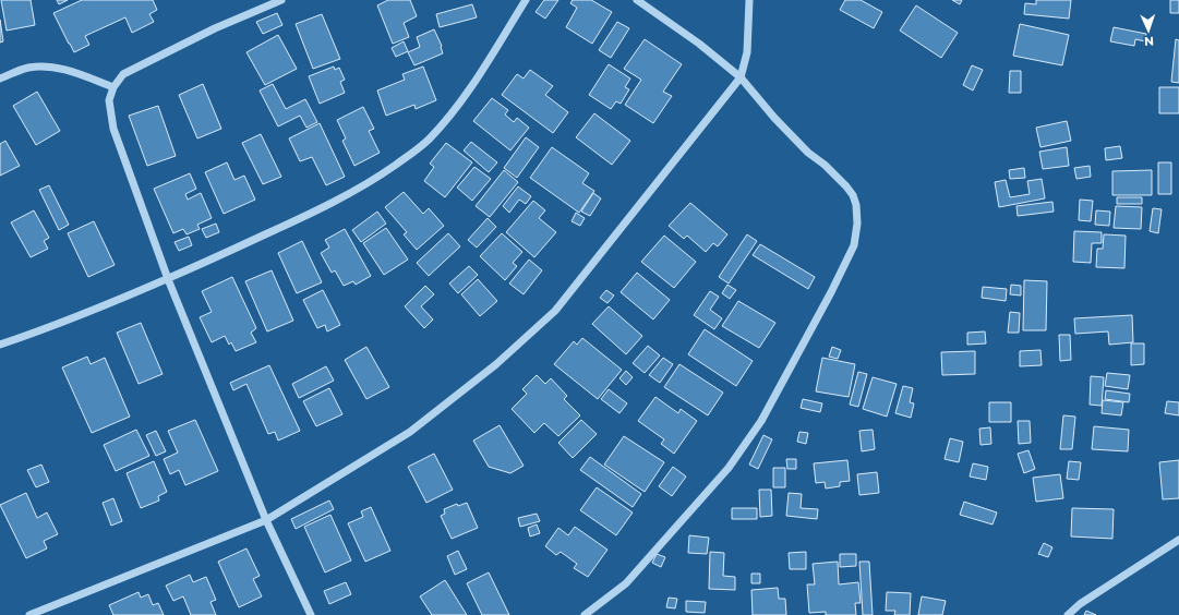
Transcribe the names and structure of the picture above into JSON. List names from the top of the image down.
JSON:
{
  "north": "bottom"
}
